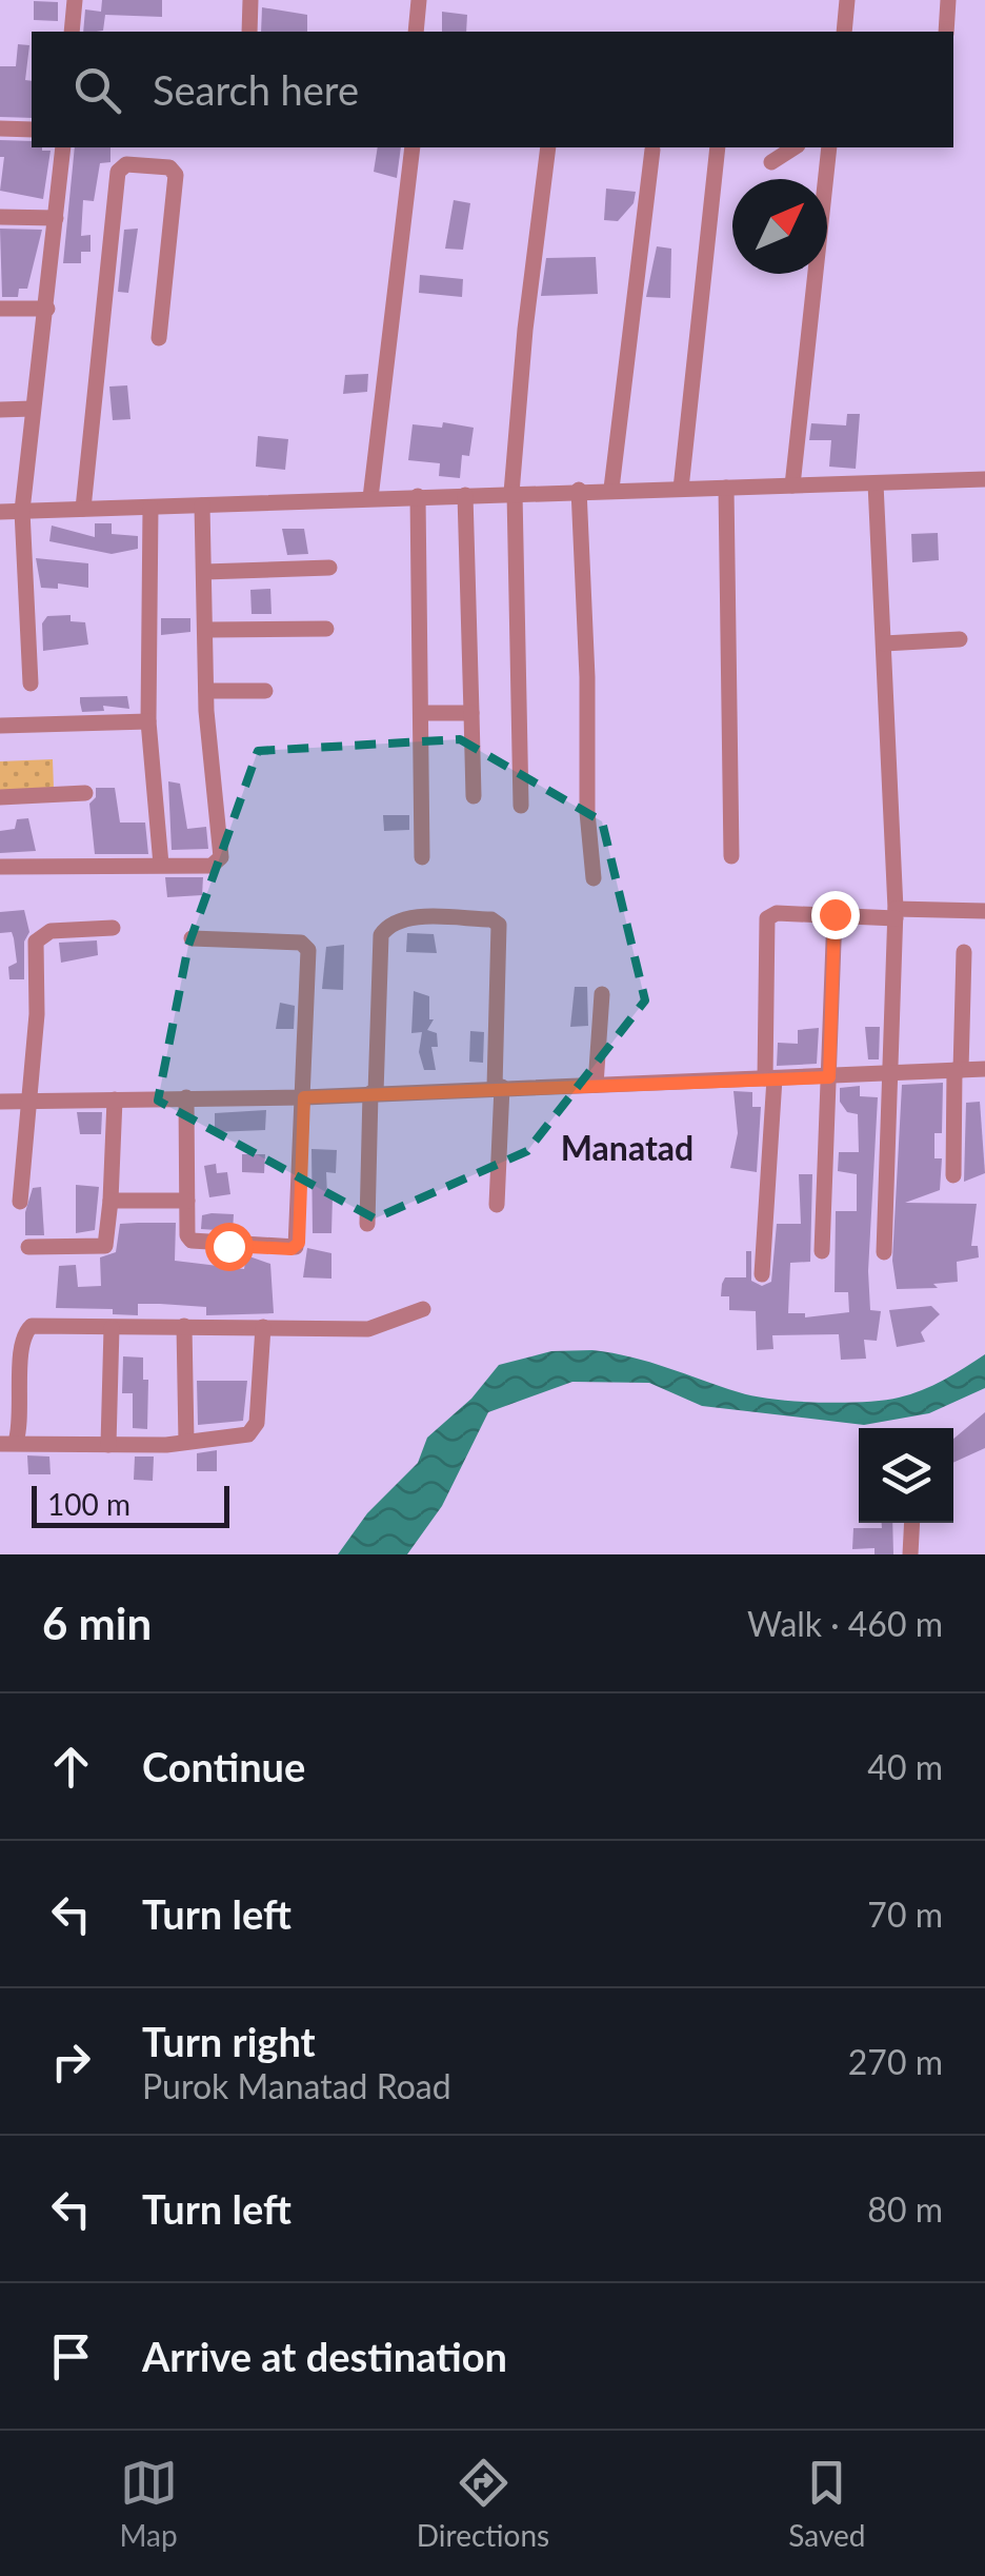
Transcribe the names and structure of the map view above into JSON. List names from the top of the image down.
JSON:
{
  "districts": ["Manatad"],
  "scale_bar": "100 m",
  "north": "top right",
  "page": {
    "search": "Search here",
    "scale": "100 m",
    "heading": ["6 min", "Walk · 460 m"],
    "list": [
      ["Continue", "40 m"],
      ["Turn left", "70 m"],
      ["Turn right", "Purok Manatad Road", "270 m"],
      ["Turn left", "80 m"],
      "Arrive at destination"
    ],
    "nav": ["Map", "Directions", "Saved"]
  }
}
